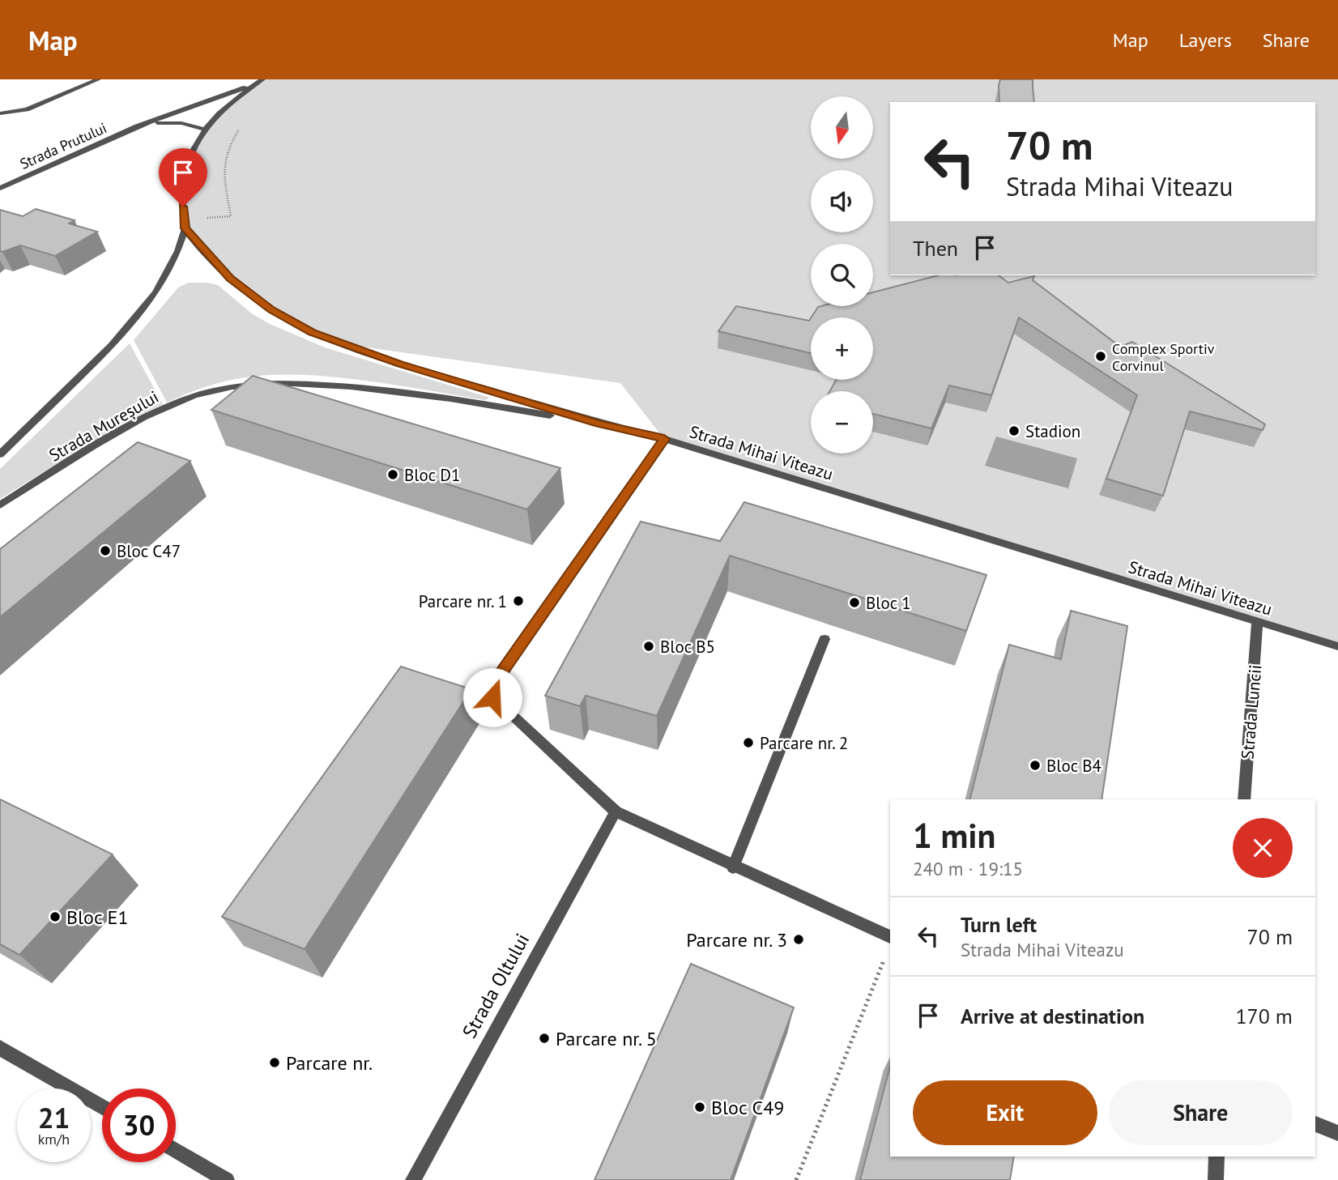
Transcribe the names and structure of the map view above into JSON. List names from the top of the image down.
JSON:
{
  "streets": {
    "street": [
      "Strada Prutului",
      "Strada Mureșului",
      "Strada Mihai Viteazu",
      "Strada Luncii",
      "Strada Oltului"
    ]
  },
  "crossings": [
    ["Strada Mureșului", "Strada Mihai Viteazu"],
    ["Strada Mihai Viteazu", "Strada Luncii"]
  ],
  "places": [
    "Complex Sportiv Corvinul",
    "Stadion",
    "Bloc D1",
    "Bloc C47",
    "Parcare nr. 1",
    "Bloc 1",
    "Bloc B5",
    "Parcare nr. 2",
    "Bloc B4",
    "Bloc E1",
    "Parcare nr. 3",
    "Parcare nr. 5",
    "Parcare nr.",
    "Bloc C49"
  ],
  "north": "bottom",
  "page": {
    "header": "Map",
    "nav": ["Map", "Layers", "Share"],
    "map_buttons": ["+", "−"],
    "turn": ["70 m", "Strada Mihai Viteazu"],
    "then": "Then",
    "heading": ["1 min", "240 m · 19:15"],
    "list": [
      {
        "name": "Turn left",
        "note": "Strada Mihai Viteazu",
        "value": "70 m"
      },
      {
        "name": "Arrive at destination",
        "value": "170 m"
      }
    ],
    "buttons": ["Exit", "Share"],
    "speed": "21 km/h",
    "limit": "30"
  }
}
